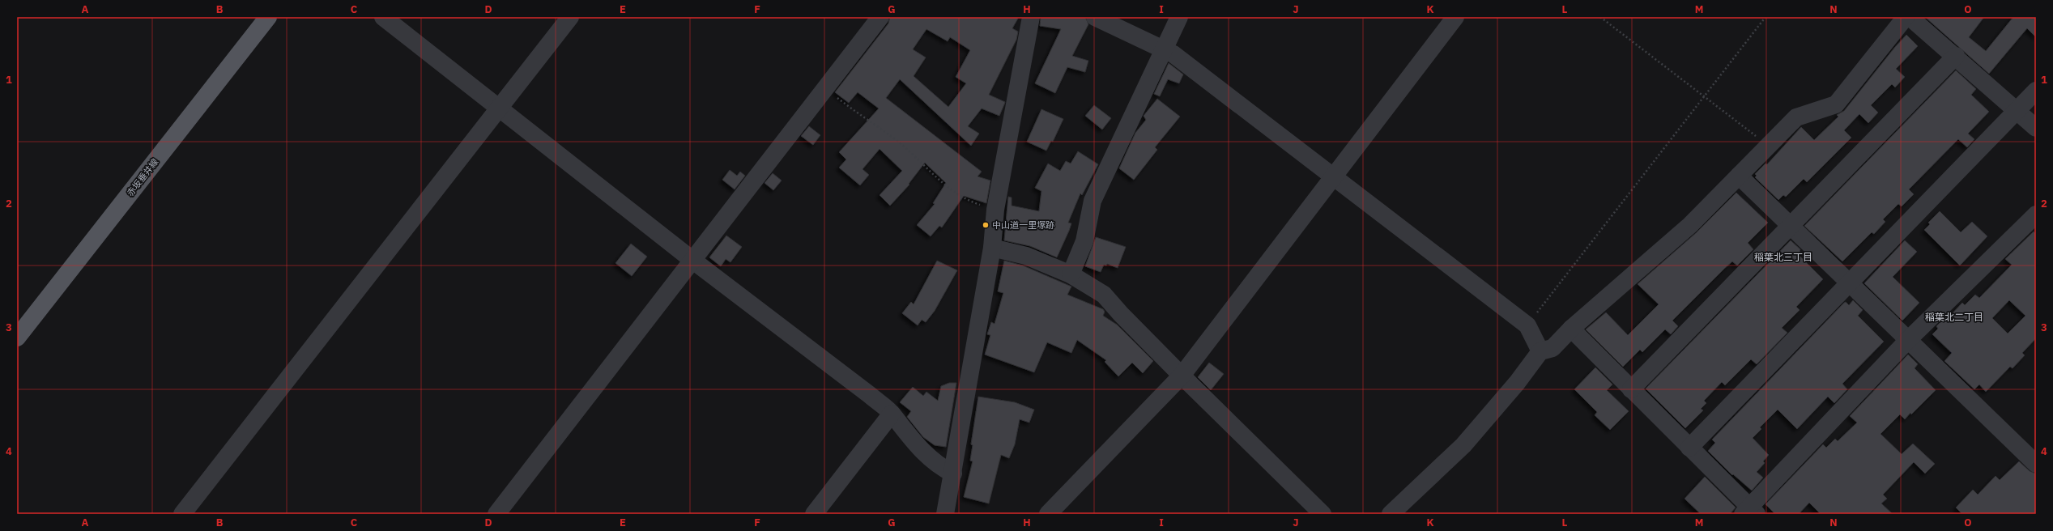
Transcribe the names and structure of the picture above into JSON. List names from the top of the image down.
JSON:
{
  "streets": {
    "main road": ["赤坂垂井線"]
  },
  "districts": ["稲葉北三丁目", "稲葉北二丁目"],
  "places": ["中山道一里塚跡"],
  "grid": {
    "columns": [
      "A",
      "B",
      "C",
      "D",
      "E",
      "F",
      "G",
      "H",
      "I",
      "J",
      "K",
      "L",
      "M",
      "N",
      "O"
    ],
    "rows": [
      "1",
      "2",
      "3",
      "4"
    ]
  }
}
